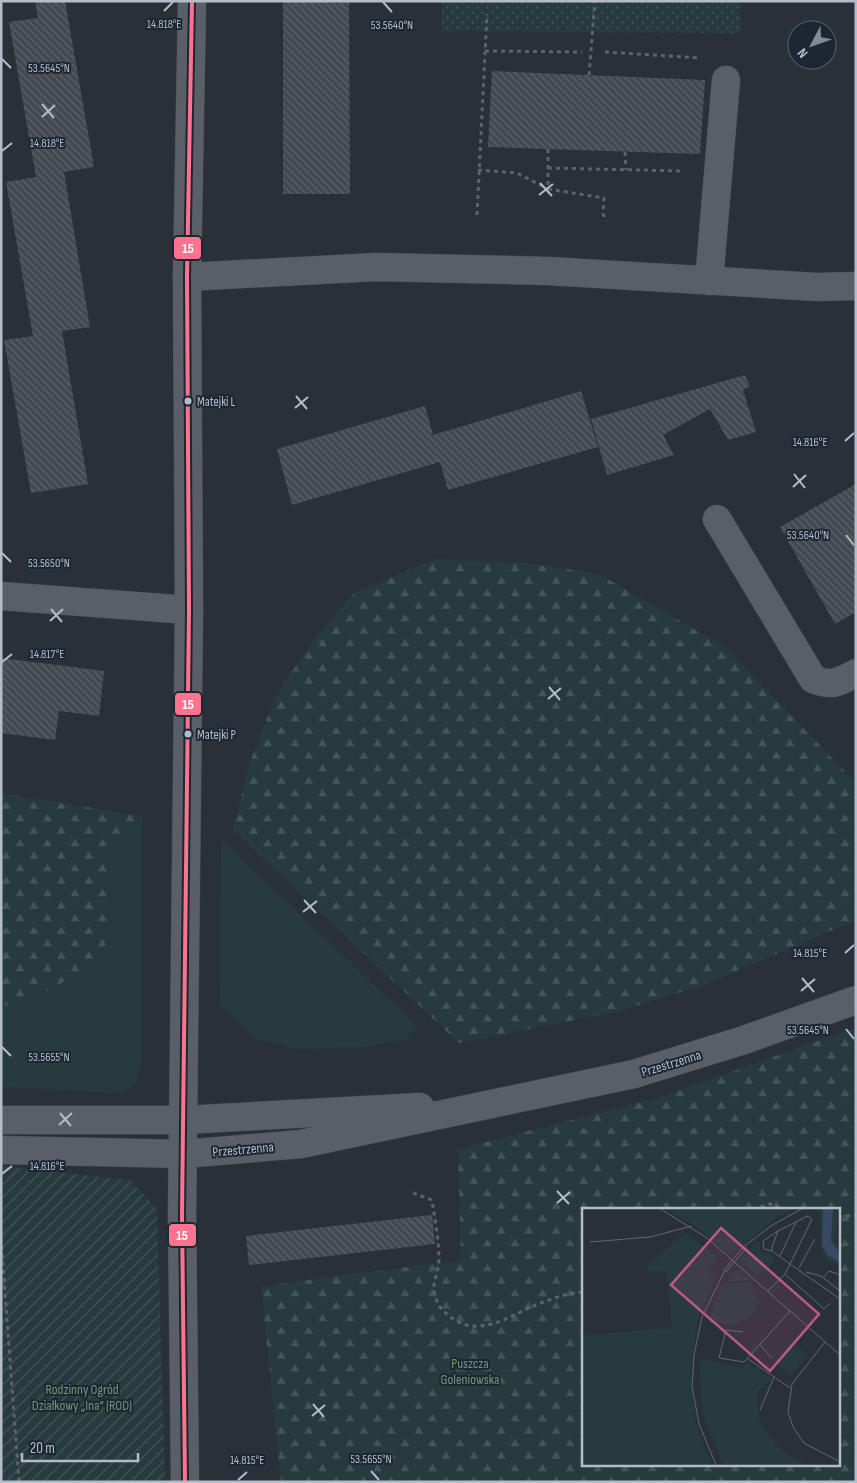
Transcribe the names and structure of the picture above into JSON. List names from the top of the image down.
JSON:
{
  "streets": {
    "street": ["Przestrzenna"]
  },
  "parks": ["Puszcza Goleniowska", "Rodzinny Ogród Działkowy „Ina“ (ROD)"],
  "places": ["Matejki L", "Matejki P"],
  "lines": ["transit line 15"],
  "scale_bar": "20 m",
  "north": "bottom left",
  "coordinates": [
    "14.818°E",
    "53.5640°N",
    "53.5645°N",
    "14.816°E",
    "53.5650°N",
    "14.817°E",
    "14.815°E",
    "53.5655°N"
  ]
}
